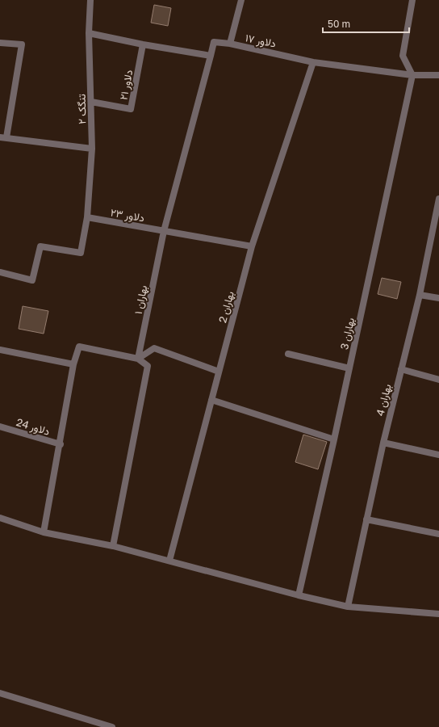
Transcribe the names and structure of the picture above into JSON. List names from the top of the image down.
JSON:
{
  "streets": {
    "street": [
      "دلاور ۱۷",
      "دلاور ۲۱",
      "تنگک ۲",
      "دلاور ۲۳",
      "بهاران ۱",
      "بهاران 2",
      "بهاران 3",
      "بهاران 4",
      "دلاور 24"
    ]
  },
  "crossings": [
    ["دلاور ۱۷", "بهاران ۱"],
    ["دلاور ۱۷", "بهاران 2"],
    ["دلاور ۱۷", "بهاران 3"],
    ["دلاور ۲۱", "تنگک ۲"],
    ["تنگک ۲", "دلاور ۲۳"],
    ["دلاور ۲۳", "بهاران ۱"],
    ["دلاور ۲۳", "بهاران 2"]
  ],
  "scale_bar": "50 m"
}
